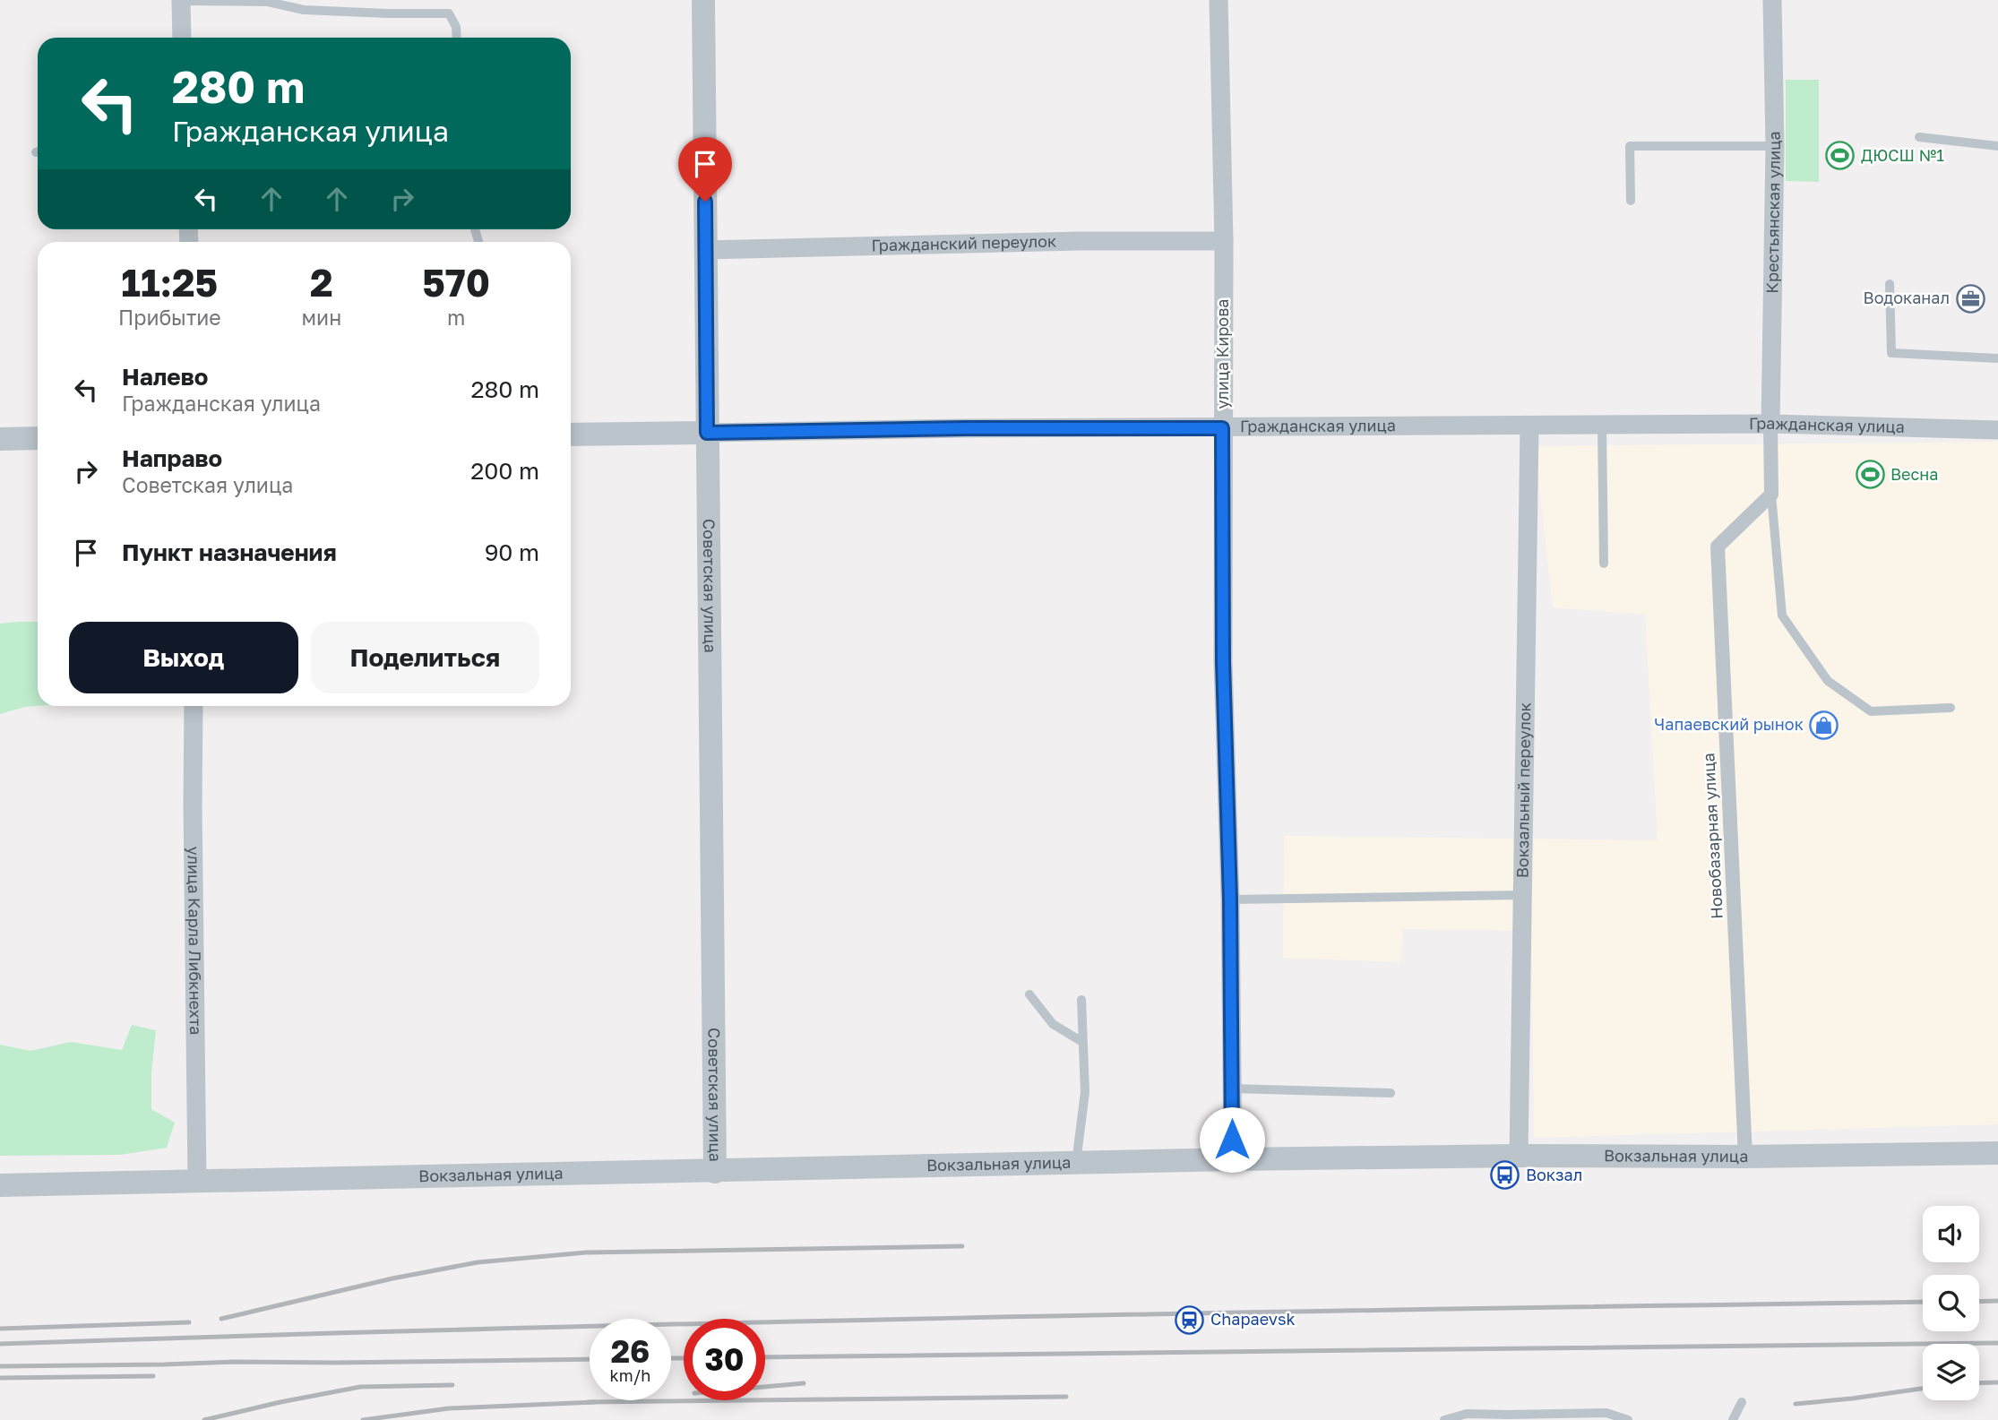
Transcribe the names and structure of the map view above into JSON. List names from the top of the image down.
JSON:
{
  "streets": {
    "street": [
      "Крестьянская улица",
      "Гражданский переулок",
      "улица Кирова",
      "Гражданская улица",
      "Советская улица",
      "Вокзальный переулок",
      "Новобазарная улица",
      "улица Карла Либкнехта",
      "Вокзальная улица"
    ]
  },
  "crossings": [
    ["Крестьянская улица", "Гражданская улица"],
    ["Гражданский переулок", "улица Кирова"],
    ["Гражданский переулок", "Советская улица"],
    ["улица Кирова", "Гражданская улица"],
    ["улица Кирова", "Вокзальная улица"],
    ["Гражданская улица", "Советская улица"],
    ["Гражданская улица", "Вокзальный переулок"],
    ["Советская улица", "Вокзальная улица"],
    ["Вокзальный переулок", "Вокзальная улица"],
    ["Новобазарная улица", "Вокзальная улица"],
    ["улица Карла Либкнехта", "Вокзальная улица"]
  ],
  "places": {
    "sports": ["ДЮСШ №1", "Весна"],
    "office": ["Водоканал"],
    "shop": ["Чапаевский рынок"],
    "bus stop": ["Вокзал"],
    "station": ["Chapaevsk"]
  },
  "page": {
    "turn": ["280 m", "Гражданская улица"],
    "eta": [
      "11:25",
      "Прибытие",
      "2",
      "мин",
      "570",
      "m"
    ],
    "list": [
      {
        "name": "Налево",
        "note": "Гражданская улица",
        "value": "280 m"
      },
      {
        "name": "Направо",
        "note": "Советская улица",
        "value": "200 m"
      },
      {
        "name": "Пункт назначения",
        "value": "90 m"
      }
    ],
    "buttons": ["Выход", "Поделиться"],
    "speed": "26 km/h",
    "limit": "30"
  }
}
